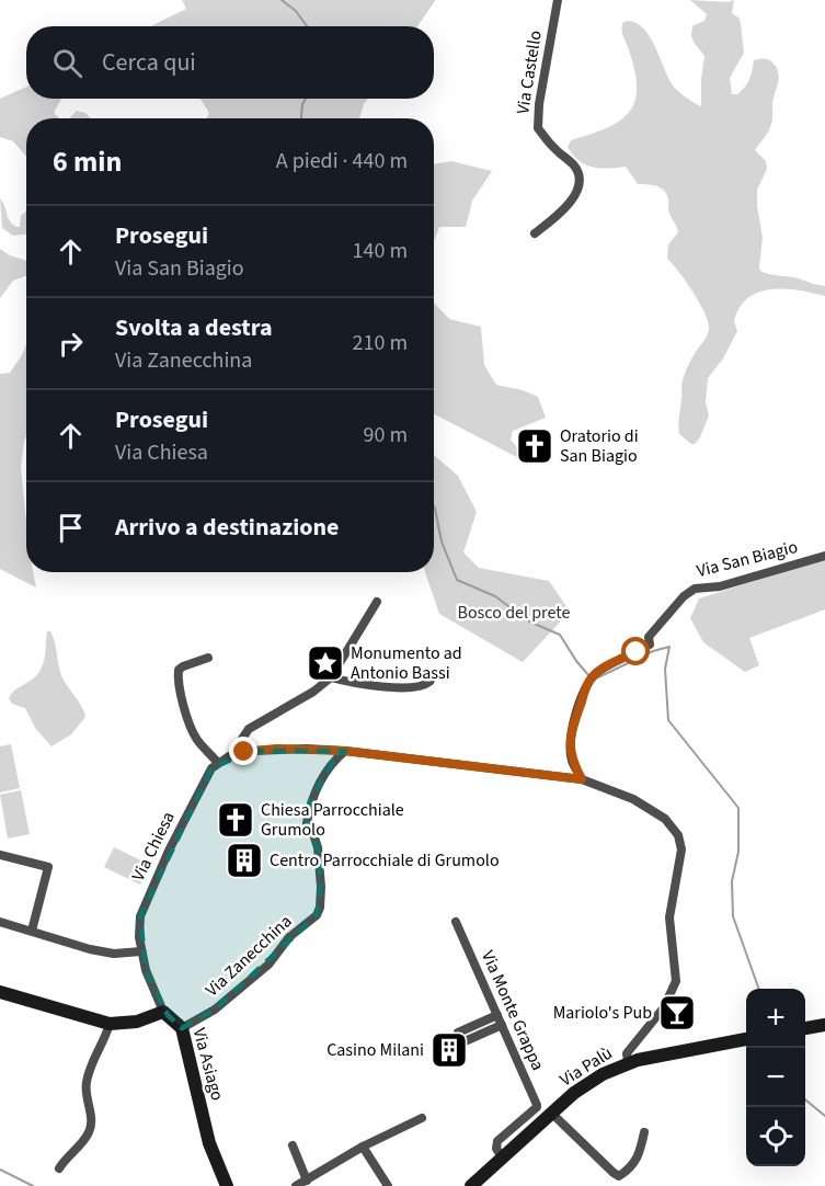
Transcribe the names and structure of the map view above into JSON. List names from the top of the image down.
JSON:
{
  "streets": {
    "street": [
      "Via Castello",
      "Via San Biagio",
      "Via Chiesa",
      "Via Zanecchina",
      "Via Monte Grappa",
      "Via Asiago",
      "Via Palù"
    ]
  },
  "crossings": [
    ["Via Chiesa", "Via Asiago"],
    ["Via Zanecchina", "Via Asiago"],
    ["Via Monte Grappa", "Via Palù"]
  ],
  "parks": ["Bosco del prete"],
  "places": {
    "church": ["Oratorio di San Biagio", "Chiesa Parrocchiale Grumolo"],
    "place": ["Monumento ad Antonio Bassi"],
    "building": ["Centro Parrocchiale di Grumolo", "Casino Milani"],
    "bar": ["Mariolo's Pub"]
  },
  "page": {
    "search": "Cerca qui",
    "heading": ["6 min", "A piedi · 440 m"],
    "list": [
      ["Prosegui", "Via San Biagio", "140 m"],
      ["Svolta a destra", "Via Zanecchina", "210 m"],
      ["Prosegui", "Via Chiesa", "90 m"],
      "Arrivo a destinazione"
    ],
    "map_buttons": ["+", "−"]
  }
}
